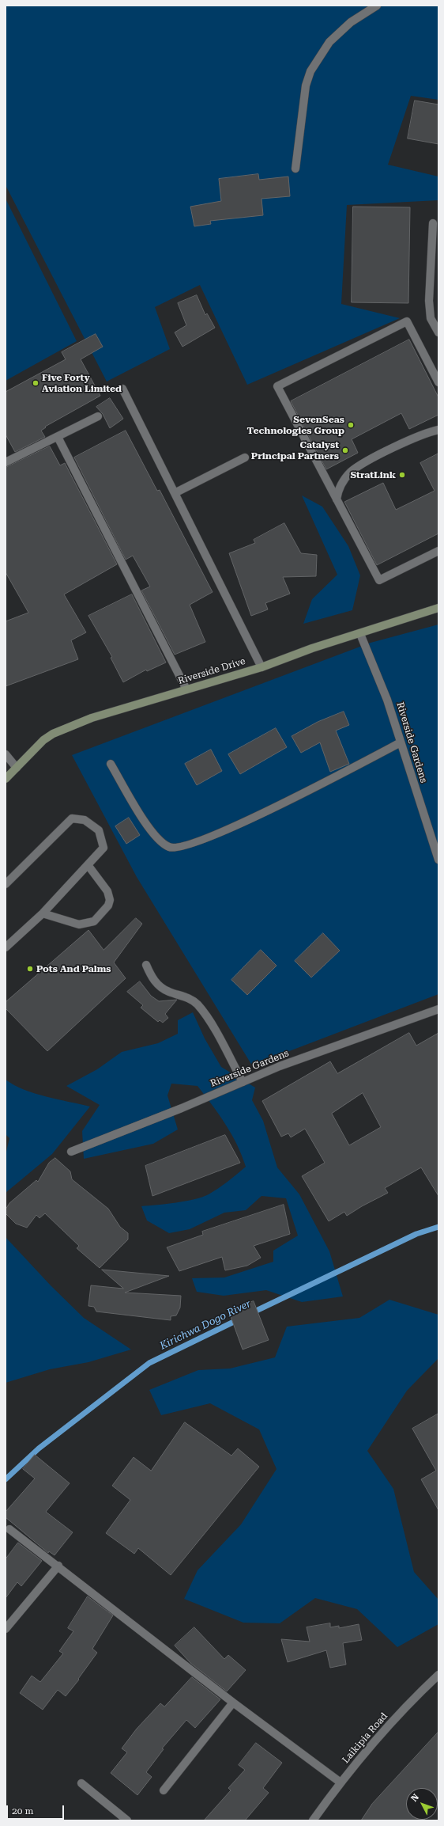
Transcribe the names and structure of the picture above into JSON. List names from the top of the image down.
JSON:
{
  "streets": {
    "street": ["Riverside Drive", "Riverside Gardens", "Laikipia Road"]
  },
  "crossings": [
    ["Riverside Drive", "Riverside Gardens"]
  ],
  "water": ["Kirichwa Dogo River"],
  "places": [
    "Five Forty Aviation Limited",
    "SevenSeas Technologies Group",
    "Catalyst Principal Partners",
    "StratLink",
    "Pots And Palms"
  ],
  "scale_bar": "20 m",
  "north": "top left"
}
